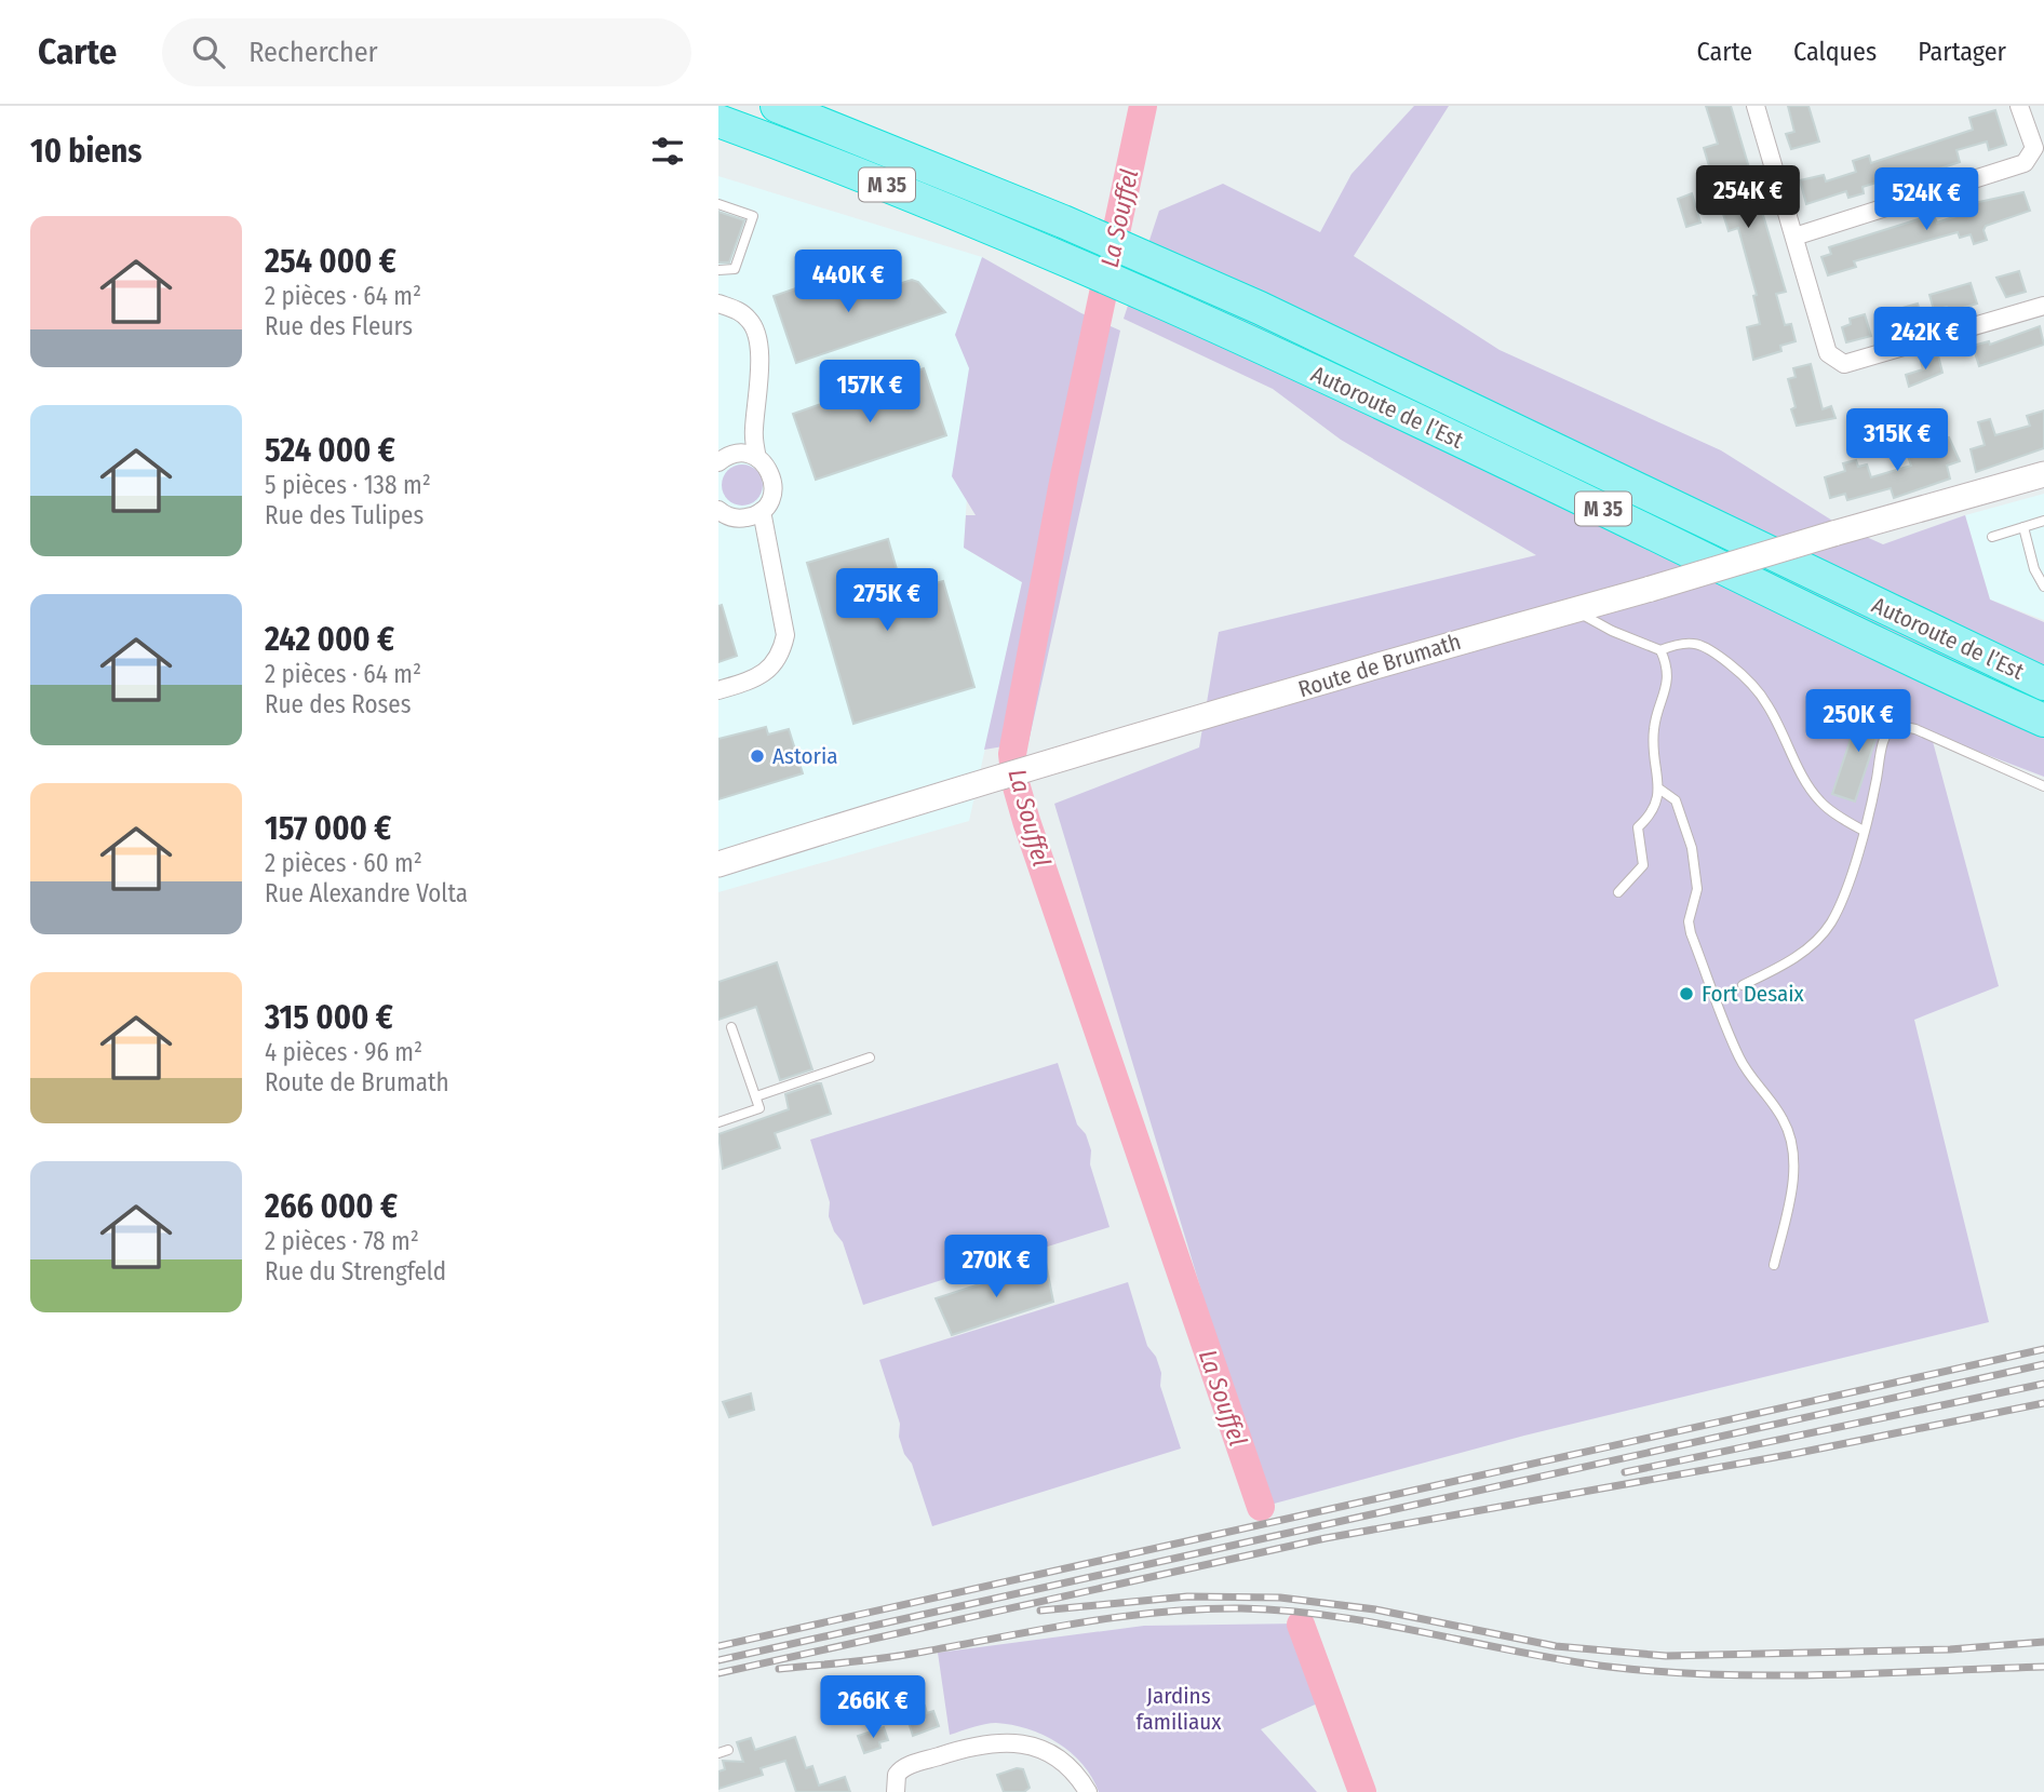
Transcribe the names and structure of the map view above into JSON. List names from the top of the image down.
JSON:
{
  "streets": {
    "highway": ["M 35", "Autoroute de l’Est"],
    "main road": ["Route de Brumath"]
  },
  "water": ["La Souffel"],
  "parks": ["Jardins familiaux"],
  "places": ["Astoria", "Fort Desaix"],
  "page": {
    "header": "Carte",
    "search": "Rechercher",
    "nav": ["Carte", "Calques", "Partager"],
    "heading": "10 biens",
    "price": [
      "254K €",
      "524K €",
      "440K €",
      "242K €",
      "157K €",
      "315K €",
      "275K €",
      "250K €",
      "270K €",
      "266K €"
    ],
    "list": [
      {
        "name": "254 000 €",
        "note": "2 pièces · 64 m² · Rue des Fleurs"
      },
      {
        "name": "524 000 €",
        "note": "5 pièces · 138 m² · Rue des Tulipes"
      },
      {
        "name": "242 000 €",
        "note": "2 pièces · 64 m² · Rue des Roses"
      },
      {
        "name": "157 000 €",
        "note": "2 pièces · 60 m² · Rue Alexandre Volta"
      },
      {
        "name": "315 000 €",
        "note": "4 pièces · 96 m² · Route de Brumath"
      },
      {
        "name": "266 000 €",
        "note": "2 pièces · 78 m² · Rue du Strengfeld"
      }
    ]
  }
}
